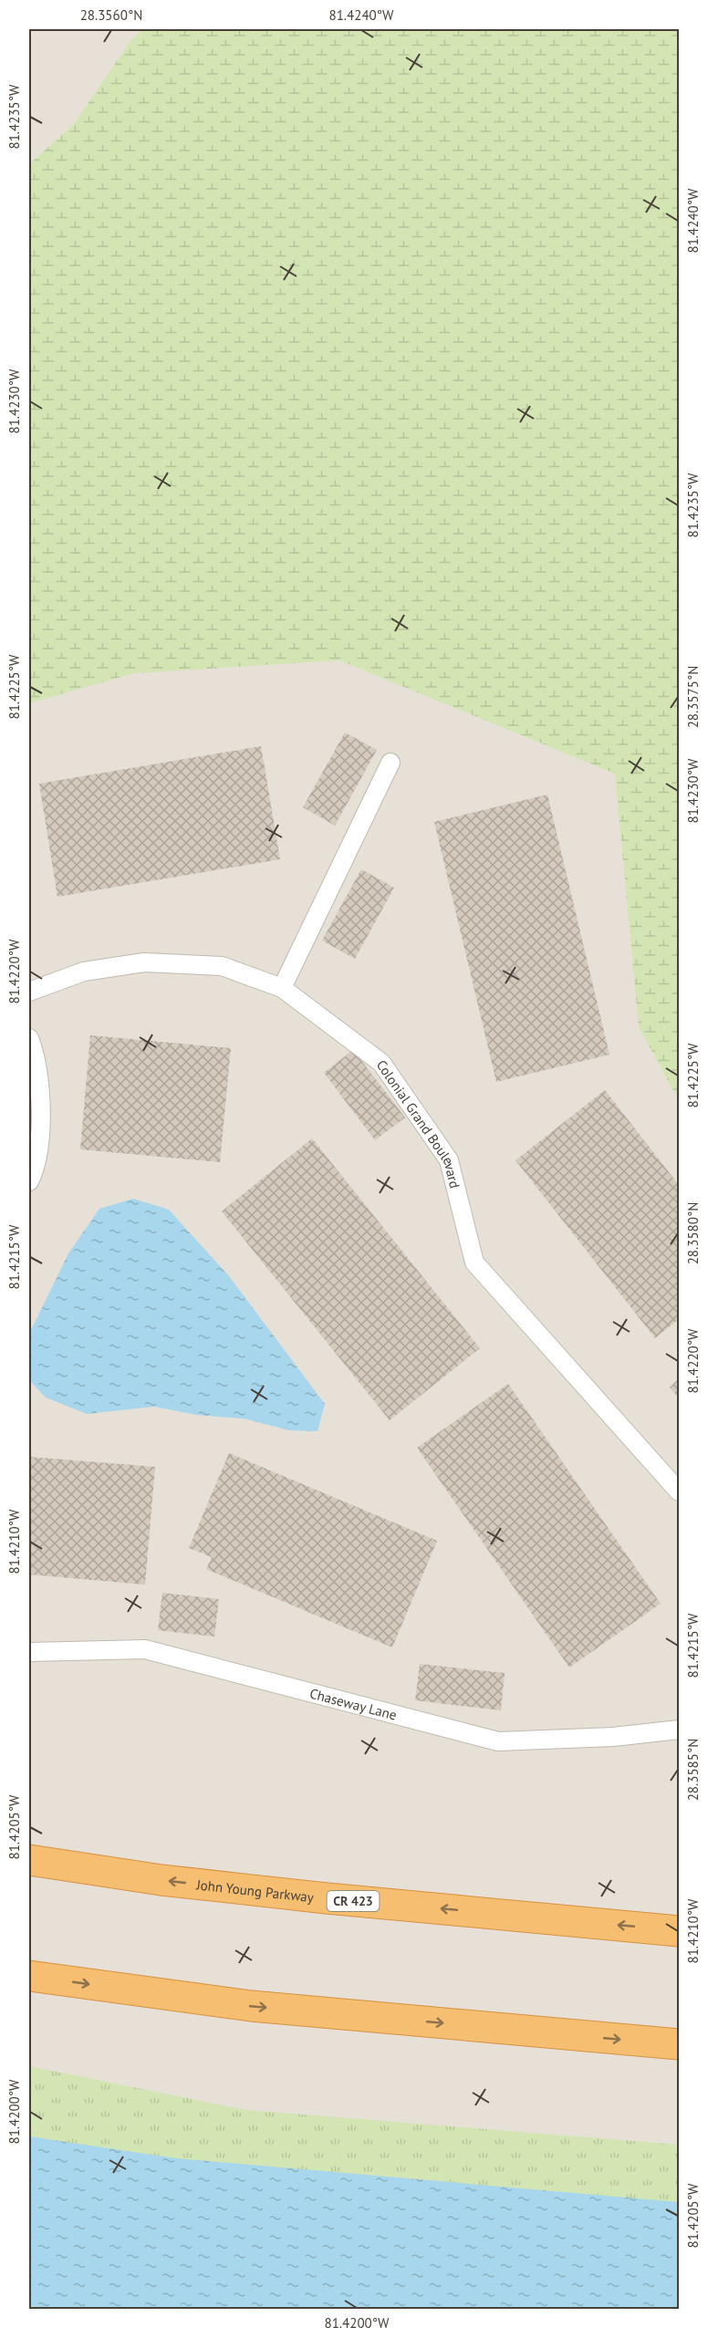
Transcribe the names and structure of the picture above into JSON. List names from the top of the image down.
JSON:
{
  "streets": {
    "highway": ["John Young Parkway", "CR 423"],
    "lane": ["Colonial Grand Boulevard", "Chaseway Lane"]
  },
  "coordinates": [
    "28.3560°N",
    "81.4240°W",
    "81.4235°W",
    "81.4230°W",
    "81.4225°W",
    "28.3575°N",
    "81.4220°W",
    "28.3580°N",
    "81.4215°W",
    "81.4210°W",
    "28.3585°N",
    "81.4205°W",
    "81.4200°W"
  ]
}
